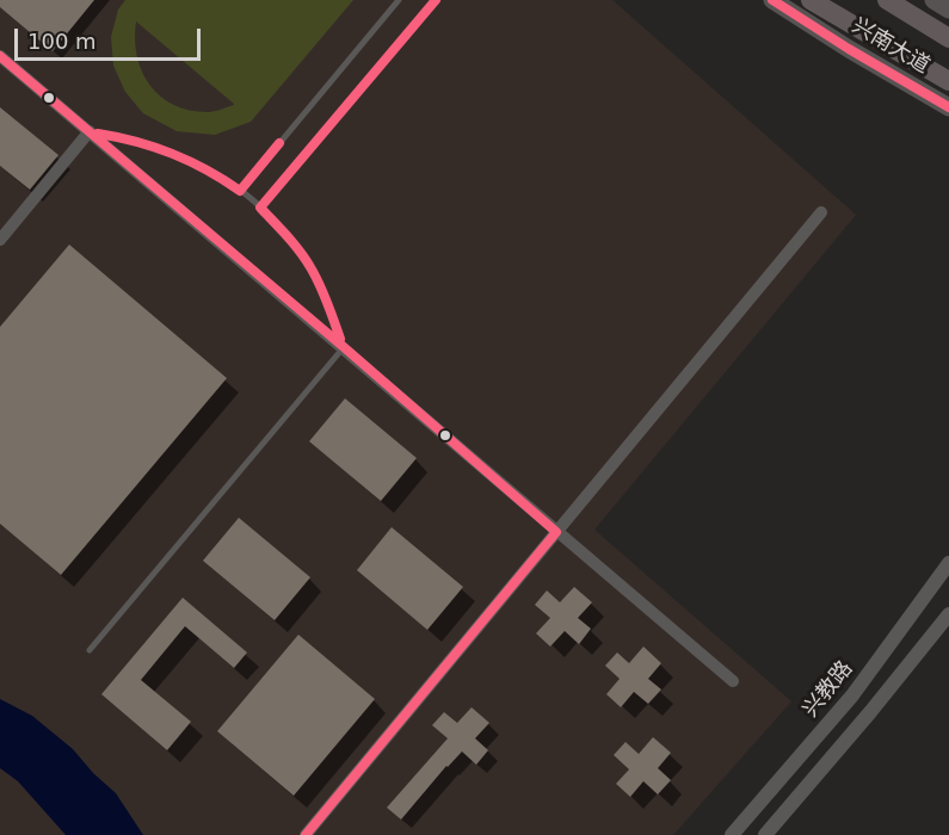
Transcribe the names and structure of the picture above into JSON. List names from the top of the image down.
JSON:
{
  "streets": {
    "main road": ["兴南大道"],
    "street": ["兴教路"]
  },
  "scale_bar": "100 m"
}
